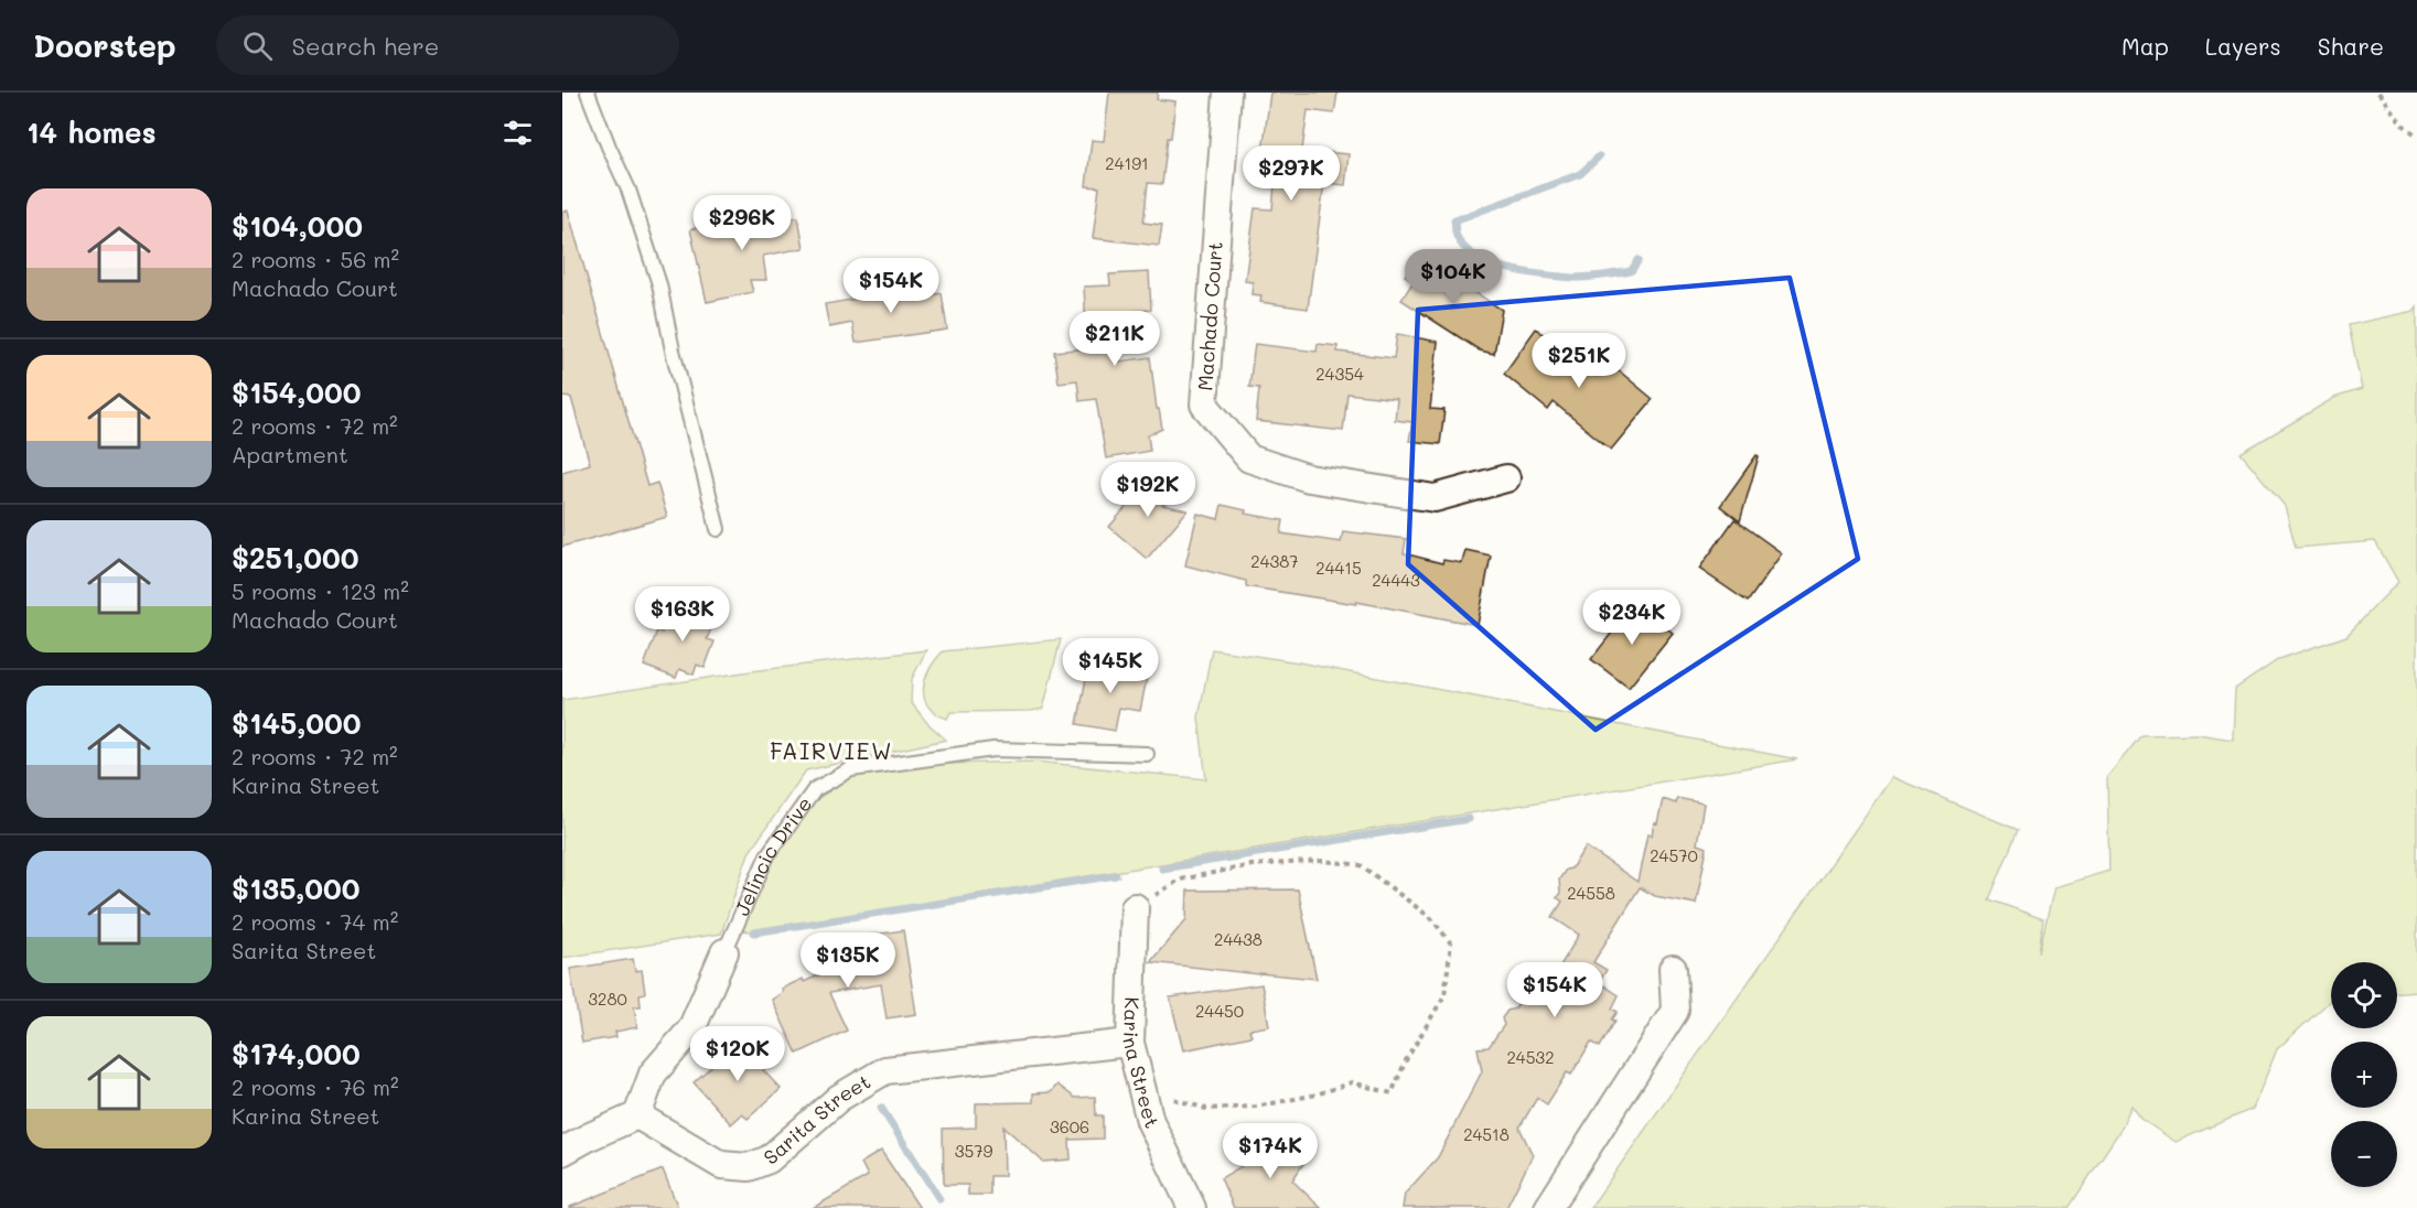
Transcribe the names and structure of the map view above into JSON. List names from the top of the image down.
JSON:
{
  "streets": {
    "street": [
      "Machado Court",
      "Jelincic Drive",
      "Karina Street",
      "Sarita Street"
    ]
  },
  "crossings": [
    ["Jelincic Drive", "Sarita Street"],
    ["Karina Street", "Sarita Street"]
  ],
  "districts": ["FAIRVIEW"],
  "house_numbers": [
    "24191",
    "24354",
    "24387",
    "24415",
    "24443",
    "24570",
    "24558",
    "24438",
    "3280",
    "24450",
    "24532",
    "3606",
    "24518",
    "3579"
  ],
  "page": {
    "header": "Doorstep",
    "search": "Search here",
    "nav": ["Map", "Layers", "Share"],
    "heading": "14 homes",
    "price": [
      "$297K",
      "$296K",
      "$104K",
      "$154K",
      "$211K",
      "$251K",
      "$192K",
      "$163K",
      "$234K",
      "$145K",
      "$135K",
      "$154K",
      "$120K",
      "$174K"
    ],
    "list": [
      {
        "name": "$104,000",
        "note": "2 rooms · 56 m² · Machado Court"
      },
      {
        "name": "$154,000",
        "note": "2 rooms · 72 m² · Apartment"
      },
      {
        "name": "$251,000",
        "note": "5 rooms · 123 m² · Machado Court"
      },
      {
        "name": "$145,000",
        "note": "2 rooms · 72 m² · Karina Street"
      },
      {
        "name": "$135,000",
        "note": "2 rooms · 74 m² · Sarita Street"
      },
      {
        "name": "$174,000",
        "note": "2 rooms · 76 m² · Karina Street"
      }
    ],
    "map_buttons": ["+", "−"]
  }
}
